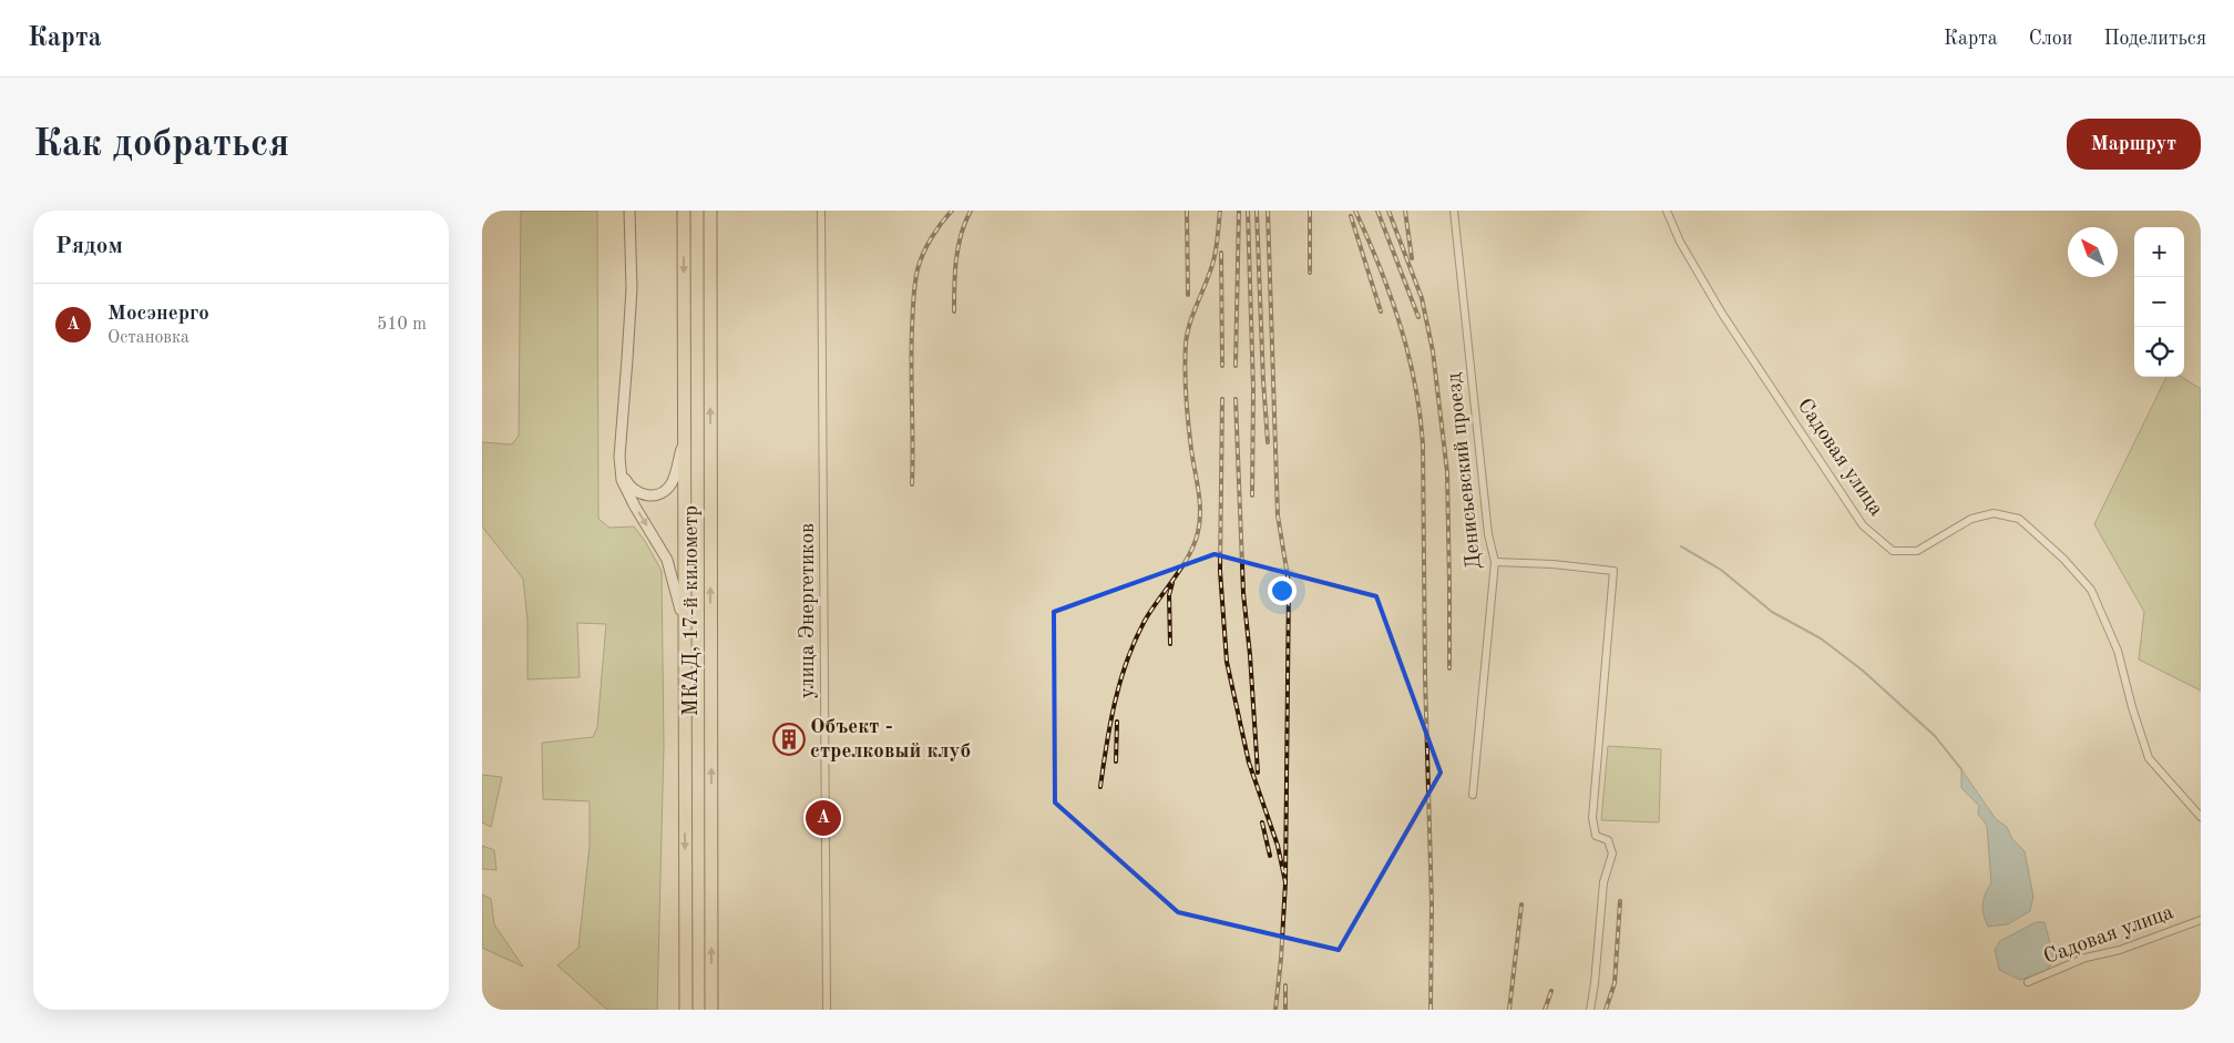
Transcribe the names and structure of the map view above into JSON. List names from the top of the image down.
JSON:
{
  "streets": {
    "highway": ["МКАД, 17-й километр"],
    "street": ["Садовая улица", "Денисьевский проезд", "улица Энергетиков"]
  },
  "places": {
    "building": ["Объект - стрелковый клуб"]
  },
  "north": "top left",
  "page": {
    "header": "Карта",
    "nav": ["Карта", "Слои", "Поделиться"],
    "buttons": "Маршрут",
    "title": "Как добраться",
    "heading": "Рядом",
    "map_buttons": ["+", "−"],
    "list": [
      {
        "mark": "A",
        "name": "Мосэнерго",
        "note": "Остановка",
        "value": "510 m"
      }
    ],
    "pins": "A"
  }
}
